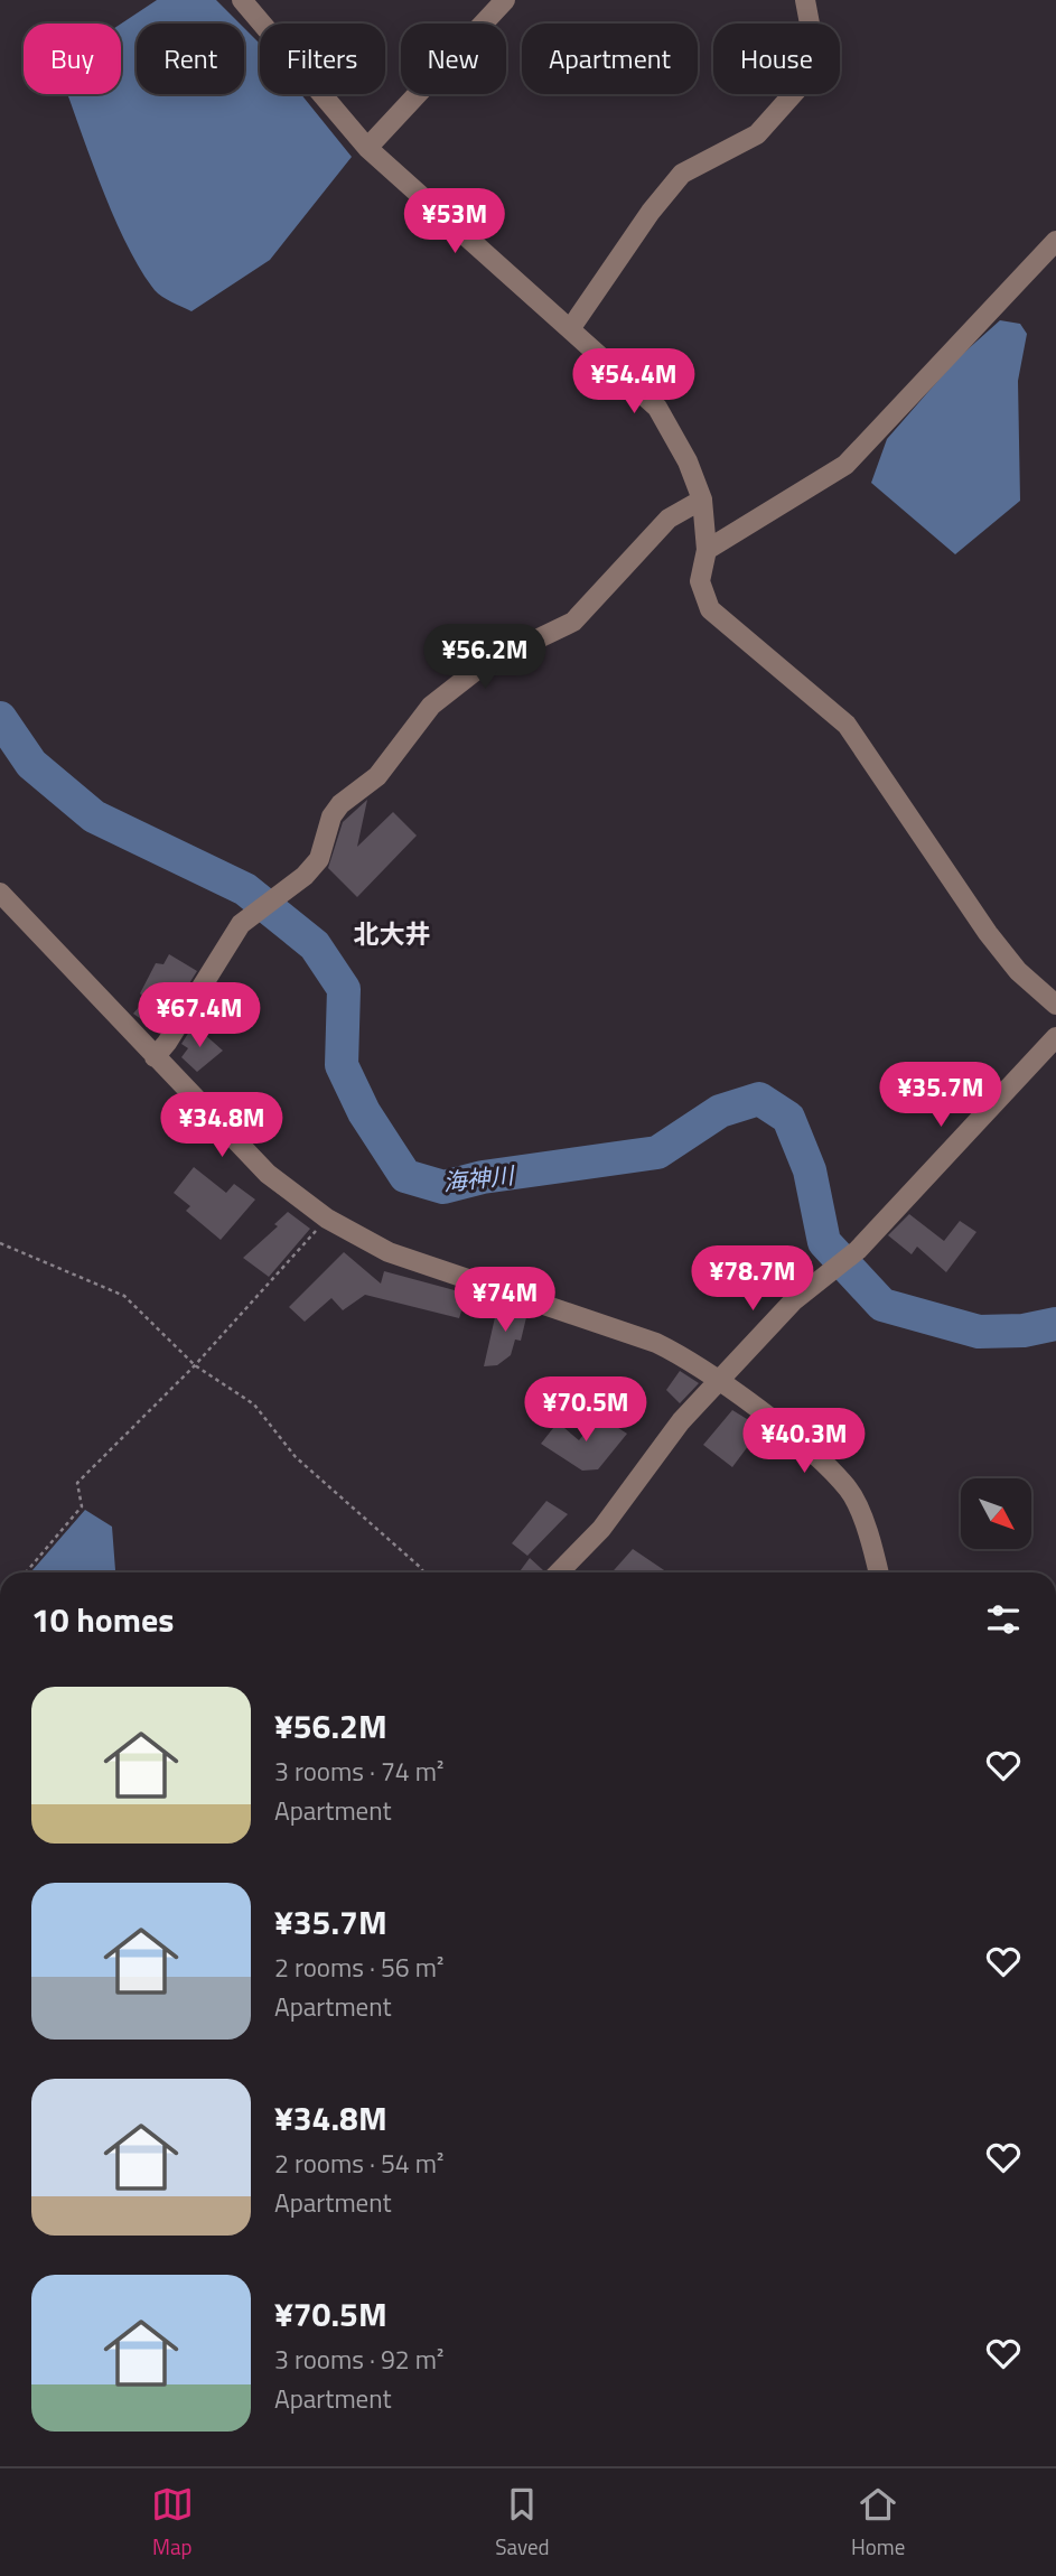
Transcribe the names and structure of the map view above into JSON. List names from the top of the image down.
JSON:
{
  "districts": ["北大井"],
  "water": ["海神川"],
  "north": "bottom right",
  "page": {
    "chip": [
      "Buy",
      "Rent",
      "Filters",
      "New",
      "Apartment",
      "House"
    ],
    "price": [
      "¥53M",
      "¥54.4M",
      "¥56.2M",
      "¥67.4M",
      "¥35.7M",
      "¥34.8M",
      "¥78.7M",
      "¥74M",
      "¥70.5M",
      "¥40.3M"
    ],
    "heading": "10 homes",
    "list": [
      {
        "name": "¥56.2M",
        "note": "3 rooms · 74 m² · Apartment"
      },
      {
        "name": "¥35.7M",
        "note": "2 rooms · 56 m² · Apartment"
      },
      {
        "name": "¥34.8M",
        "note": "2 rooms · 54 m² · Apartment"
      },
      {
        "name": "¥70.5M",
        "note": "3 rooms · 92 m² · Apartment"
      }
    ],
    "tabs": ["Map", "Saved", "Home"]
  }
}
